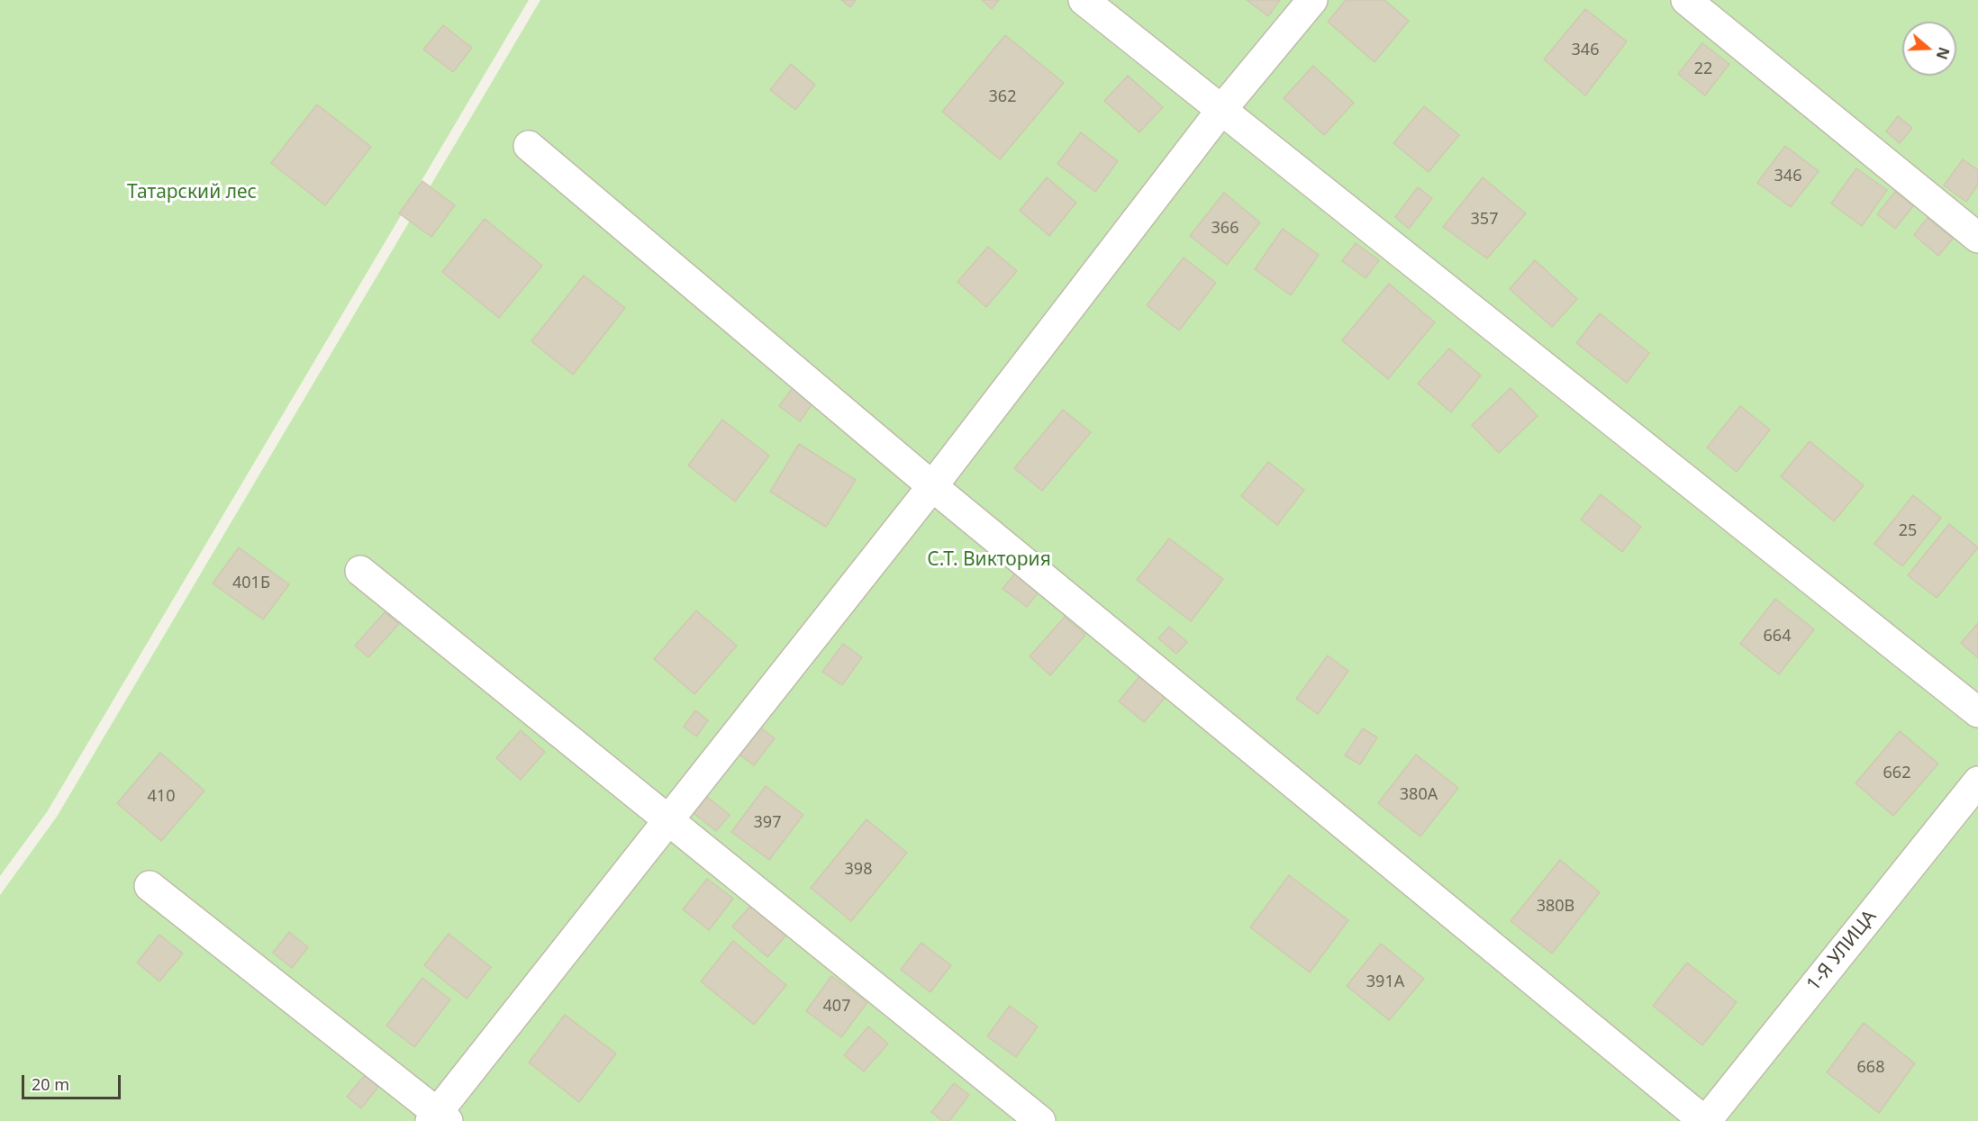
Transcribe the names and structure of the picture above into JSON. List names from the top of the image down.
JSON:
{
  "streets": {
    "street": ["1-Я УЛИЦА"]
  },
  "parks": ["Татарский лес", "С.Т. Виктория"],
  "house_numbers": [
    "346",
    "22",
    "362",
    "346",
    "357",
    "366",
    "25",
    "401Б",
    "664",
    "662",
    "380А",
    "410",
    "397",
    "398",
    "380В",
    "391А",
    "407",
    "668"
  ],
  "scale_bar": "20 m",
  "north": "right"
}
